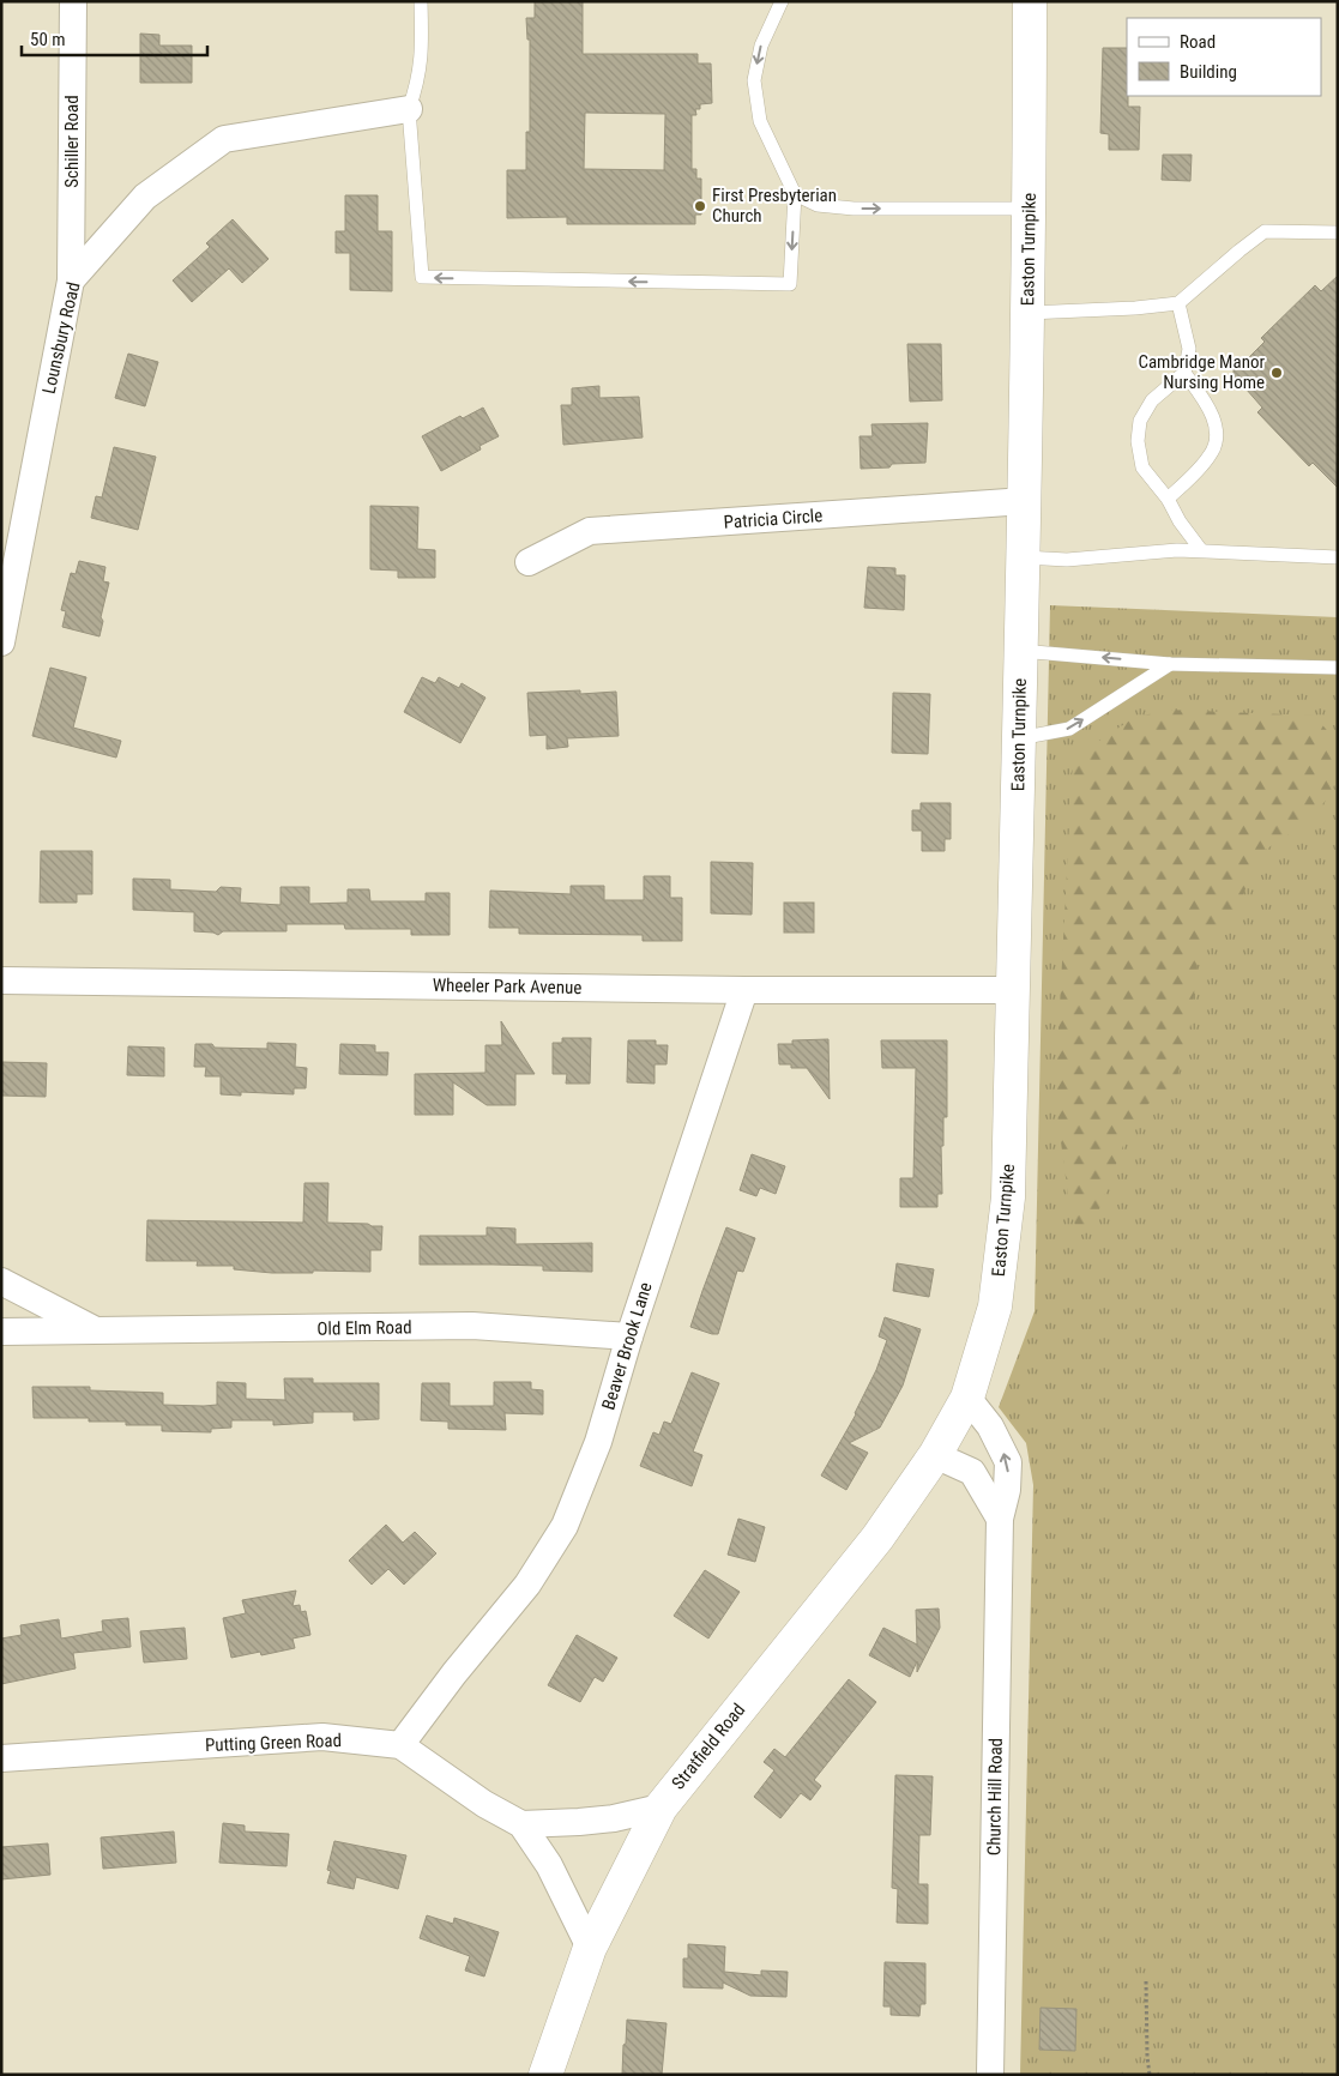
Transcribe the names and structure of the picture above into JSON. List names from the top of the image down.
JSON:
{
  "streets": {
    "main road": ["Easton Turnpike", "Stratfield Road"],
    "street": [
      "Schiller Road",
      "Lounsbury Road",
      "Patricia Circle",
      "Wheeler Park Avenue",
      "Old Elm Road",
      "Beaver Brook Lane",
      "Putting Green Road",
      "Church Hill Road"
    ]
  },
  "crossings": [
    ["Schiller Road", "Lounsbury Road"],
    ["Easton Turnpike", "Patricia Circle"],
    ["Easton Turnpike", "Wheeler Park Avenue"],
    ["Easton Turnpike", "Stratfield Road"],
    ["Easton Turnpike", "Church Hill Road"],
    ["Wheeler Park Avenue", "Beaver Brook Lane"],
    ["Old Elm Road", "Beaver Brook Lane"],
    ["Beaver Brook Lane", "Putting Green Road"],
    ["Putting Green Road", "Stratfield Road"]
  ],
  "places": ["First Presbyterian Church", "Cambridge Manor Nursing Home"],
  "legend": ["Road", "Building"],
  "scale_bar": "50 m"
}
